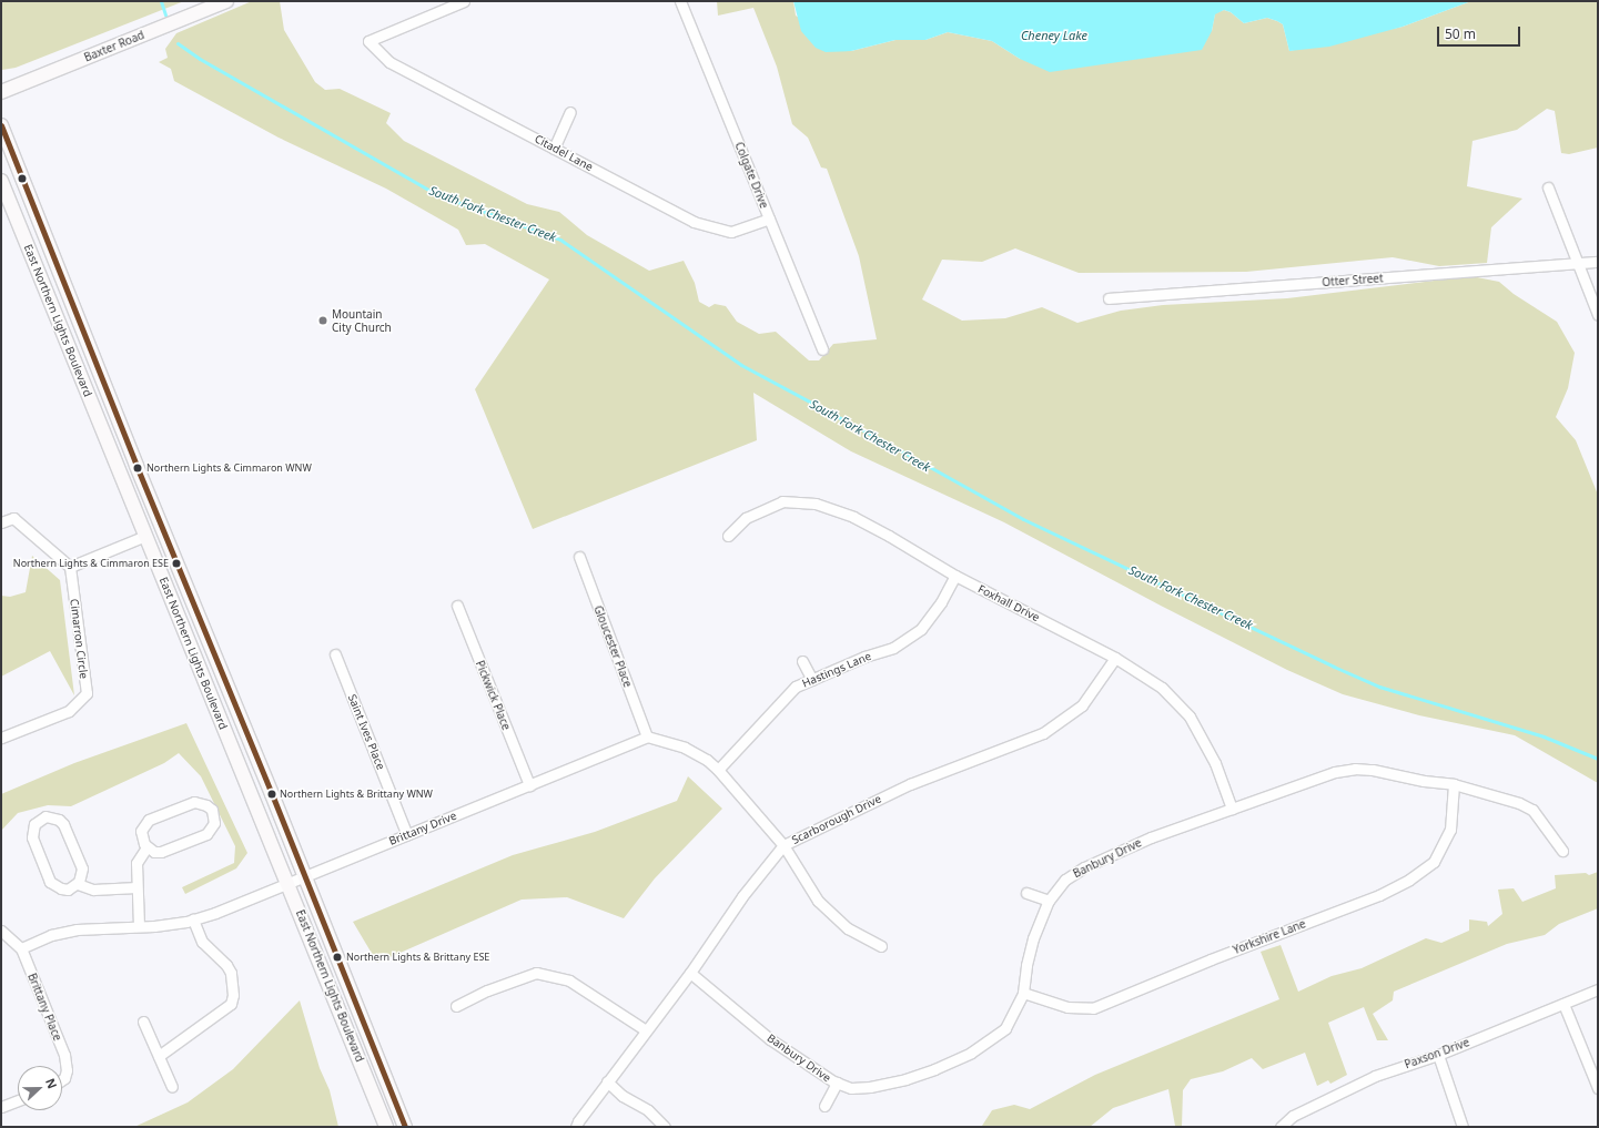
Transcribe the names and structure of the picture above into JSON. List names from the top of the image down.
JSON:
{
  "streets": {
    "main road": ["Baxter Road", "East Northern Lights Boulevard"],
    "street": [
      "Citadel Lane",
      "Colgate Drive",
      "Otter Street",
      "Foxhall Drive",
      "Cimarron Circle",
      "Gloucester Place",
      "Hastings Lane",
      "Pickwick Place",
      "Saint Ives Place",
      "Scarborough Drive",
      "Brittany Drive",
      "Banbury Drive",
      "Yorkshire Lane",
      "Brittany Place",
      "Paxson Drive"
    ]
  },
  "crossings": [
    ["Citadel Lane", "Colgate Drive"],
    ["East Northern Lights Boulevard", "Brittany Drive"],
    ["Foxhall Drive", "Hastings Lane"],
    ["Foxhall Drive", "Scarborough Drive"],
    ["Foxhall Drive", "Banbury Drive"],
    ["Gloucester Place", "Brittany Drive"],
    ["Pickwick Place", "Brittany Drive"],
    ["Saint Ives Place", "Brittany Drive"],
    ["Scarborough Drive", "Banbury Drive"],
    ["Brittany Drive", "Brittany Place"],
    ["Banbury Drive", "Yorkshire Lane"]
  ],
  "water": ["Cheney Lake", "South Fork Chester Creek"],
  "places": [
    "Mountain City Church",
    "Northern Lights & Cimmaron WNW",
    "Northern Lights & Cimmaron ESE",
    "Northern Lights & Brittany WNW",
    "Northern Lights & Brittany ESE"
  ],
  "scale_bar": "50 m",
  "north": "right"
}
